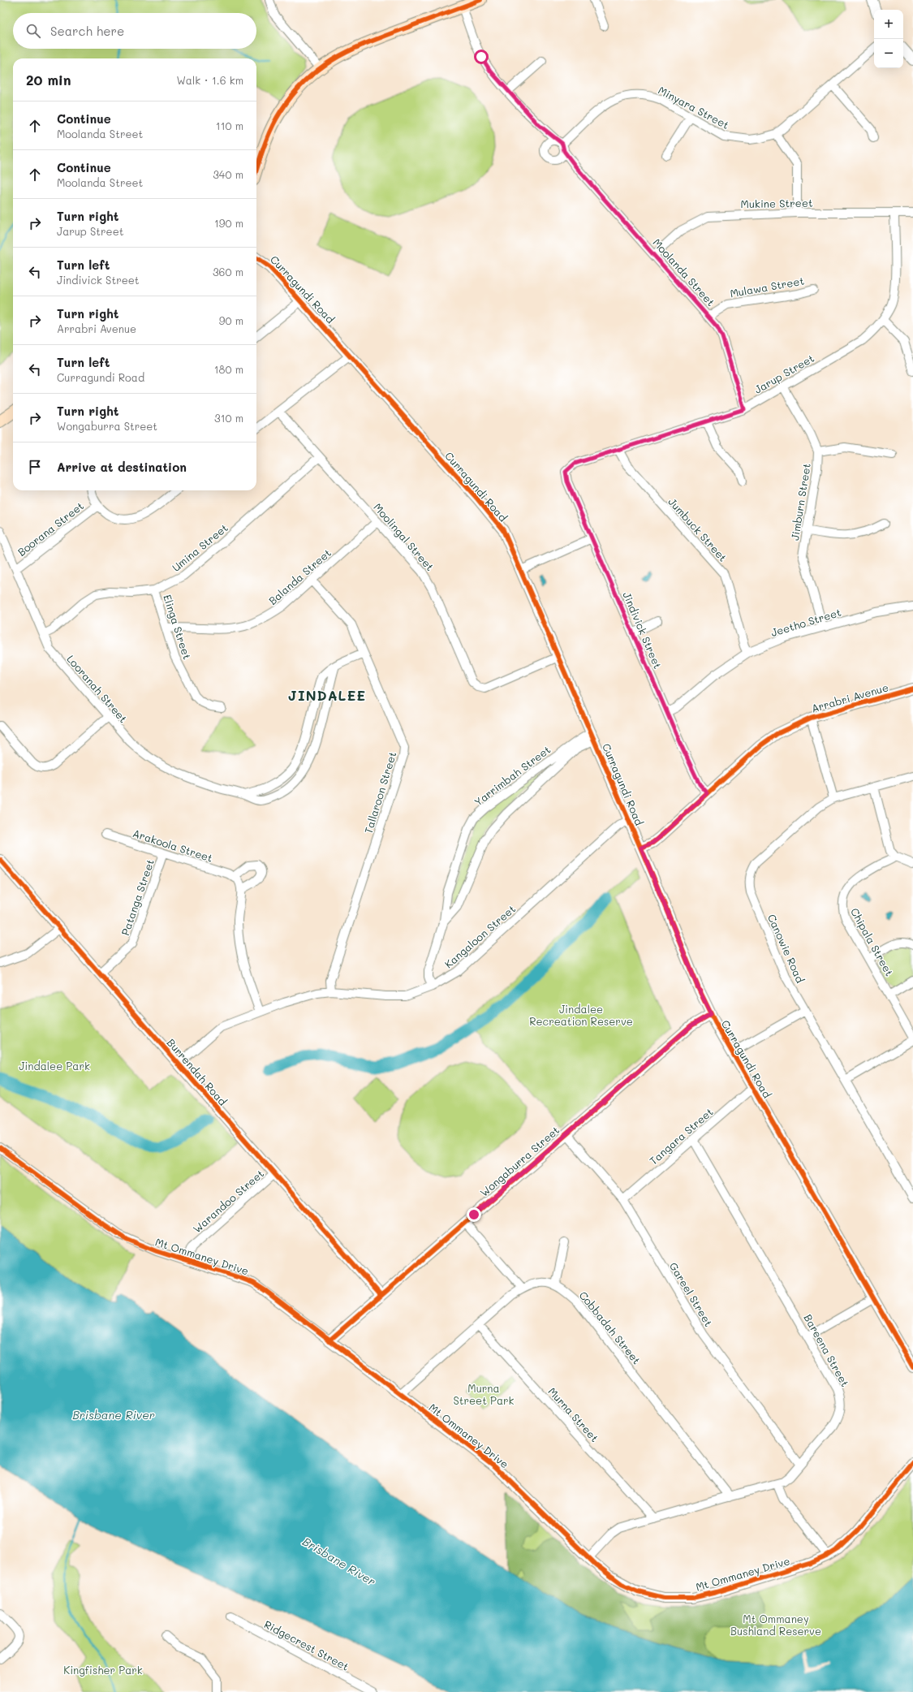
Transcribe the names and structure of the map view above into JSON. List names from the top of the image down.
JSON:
{
  "streets": {
    "street": [
      "Minyara Street",
      "Mukine Street",
      "Moolanda Street",
      "Mulawa Street",
      "Curragundi Road",
      "Jarup Street",
      "Jimburn Street",
      "Boorana Street",
      "Jumbuck Street",
      "Moolingal Street",
      "Umina Street",
      "Balanda Street",
      "Jeetho Street",
      "Elinga Street",
      "Jindivick Street",
      "Looranah Street",
      "Arrabri Avenue",
      "Yarrimbah Street",
      "Tallaroon Street",
      "Arakoola Street",
      "Patanga Street",
      "Kangaloon Street",
      "Chipala Street",
      "Canowie Road",
      "Burrendah Road",
      "Tangara Street",
      "Wongaburra Street",
      "Warandoo Street",
      "Mt Ommaney Drive",
      "Gareel Street",
      "Cobbadah Street",
      "Bareena Street",
      "Murna Street",
      "Ridgecrest Street"
    ]
  },
  "crossings": [
    ["Minyara Street", "Moolanda Street"],
    ["Mukine Street", "Moolanda Street"],
    ["Mukine Street", "Jarup Street"],
    ["Moolanda Street", "Mulawa Street"],
    ["Moolanda Street", "Jarup Street"],
    ["Curragundi Road", "Moolingal Street"],
    ["Curragundi Road", "Arrabri Avenue"],
    ["Curragundi Road", "Yarrimbah Street"],
    ["Curragundi Road", "Kangaloon Street"],
    ["Curragundi Road", "Tangara Street"],
    ["Curragundi Road", "Wongaburra Street"],
    ["Jarup Street", "Jimburn Street"],
    ["Jarup Street", "Jumbuck Street"],
    ["Jarup Street", "Jindivick Street"],
    ["Jimburn Street", "Jeetho Street"],
    ["Boorana Street", "Looranah Street"],
    ["Jumbuck Street", "Jeetho Street"],
    ["Moolingal Street", "Umina Street"],
    ["Moolingal Street", "Balanda Street"],
    ["Umina Street", "Elinga Street"],
    ["Umina Street", "Looranah Street"],
    ["Balanda Street", "Elinga Street"],
    ["Balanda Street", "Tallaroon Street"],
    ["Jeetho Street", "Jindivick Street"],
    ["Jindivick Street", "Arrabri Avenue"],
    ["Yarrimbah Street", "Kangaloon Street"],
    ["Tallaroon Street", "Kangaloon Street"],
    ["Arakoola Street", "Patanga Street"],
    ["Patanga Street", "Burrendah Road"],
    ["Kangaloon Street", "Burrendah Road"],
    ["Burrendah Road", "Wongaburra Street"],
    ["Burrendah Road", "Warandoo Street"],
    ["Tangara Street", "Gareel Street"],
    ["Tangara Street", "Bareena Street"],
    ["Wongaburra Street", "Mt Ommaney Drive"],
    ["Wongaburra Street", "Gareel Street"],
    ["Warandoo Street", "Mt Ommaney Drive"],
    ["Mt Ommaney Drive", "Bareena Street"],
    ["Gareel Street", "Bareena Street"],
    ["Cobbadah Street", "Bareena Street"],
    ["Bareena Street", "Murna Street"]
  ],
  "districts": ["JINDALEE"],
  "water": ["Brisbane River"],
  "parks": [
    "Jindalee Recreation Reserve",
    "Jindalee Park",
    "Murna Street Park",
    "Mt Ommaney Bushland Reserve",
    "Kingfisher Park"
  ],
  "page": {
    "map_buttons": ["+", "−"],
    "search": "Search here",
    "heading": ["20 min", "Walk · 1.6 km"],
    "list": [
      ["Continue", "Moolanda Street", "110 m"],
      ["Continue", "Moolanda Street", "340 m"],
      ["Turn right", "Jarup Street", "190 m"],
      ["Turn left", "Jindivick Street", "360 m"],
      ["Turn right", "Arrabri Avenue", "90 m"],
      ["Turn left", "Curragundi Road", "180 m"],
      ["Turn right", "Wongaburra Street", "310 m"],
      "Arrive at destination"
    ]
  }
}
